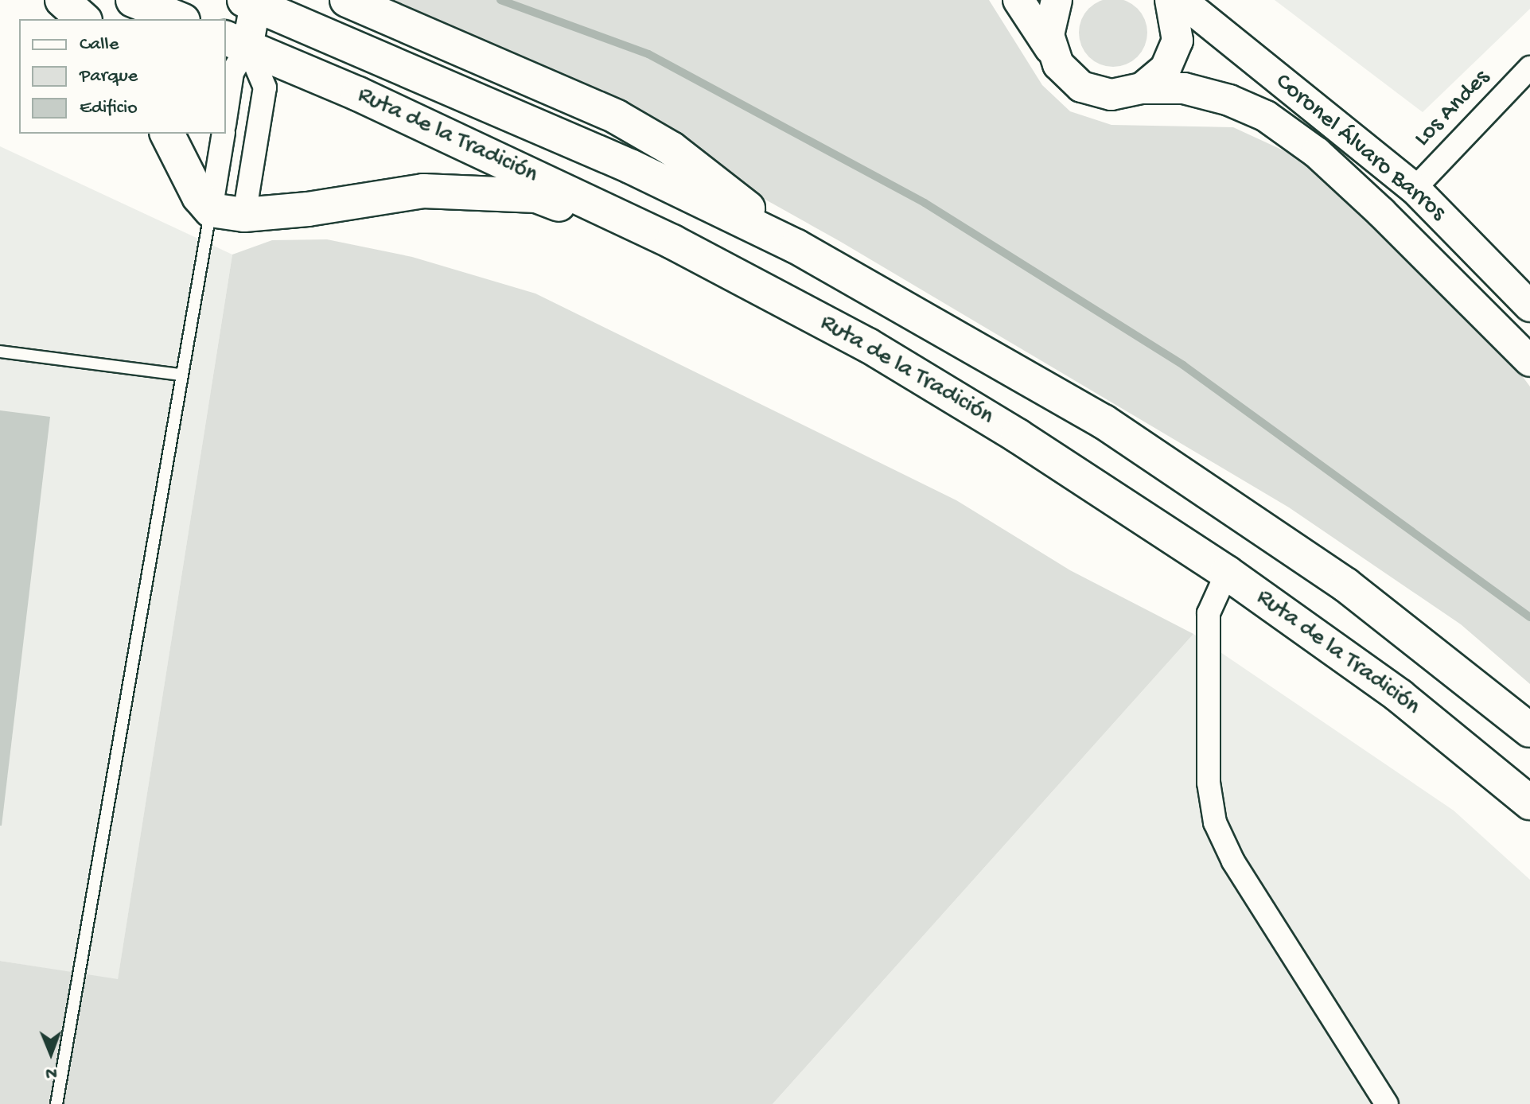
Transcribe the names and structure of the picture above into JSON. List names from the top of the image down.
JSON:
{
  "streets": {
    "main road": ["Ruta de la Tradición", "Coronel Álvaro Barros"],
    "street": ["Los Andes"]
  },
  "crossings": [
    ["Los Andes", "Coronel Álvaro Barros"]
  ],
  "legend": ["Calle", "Parque", "Edificio"],
  "north": "bottom"
}
